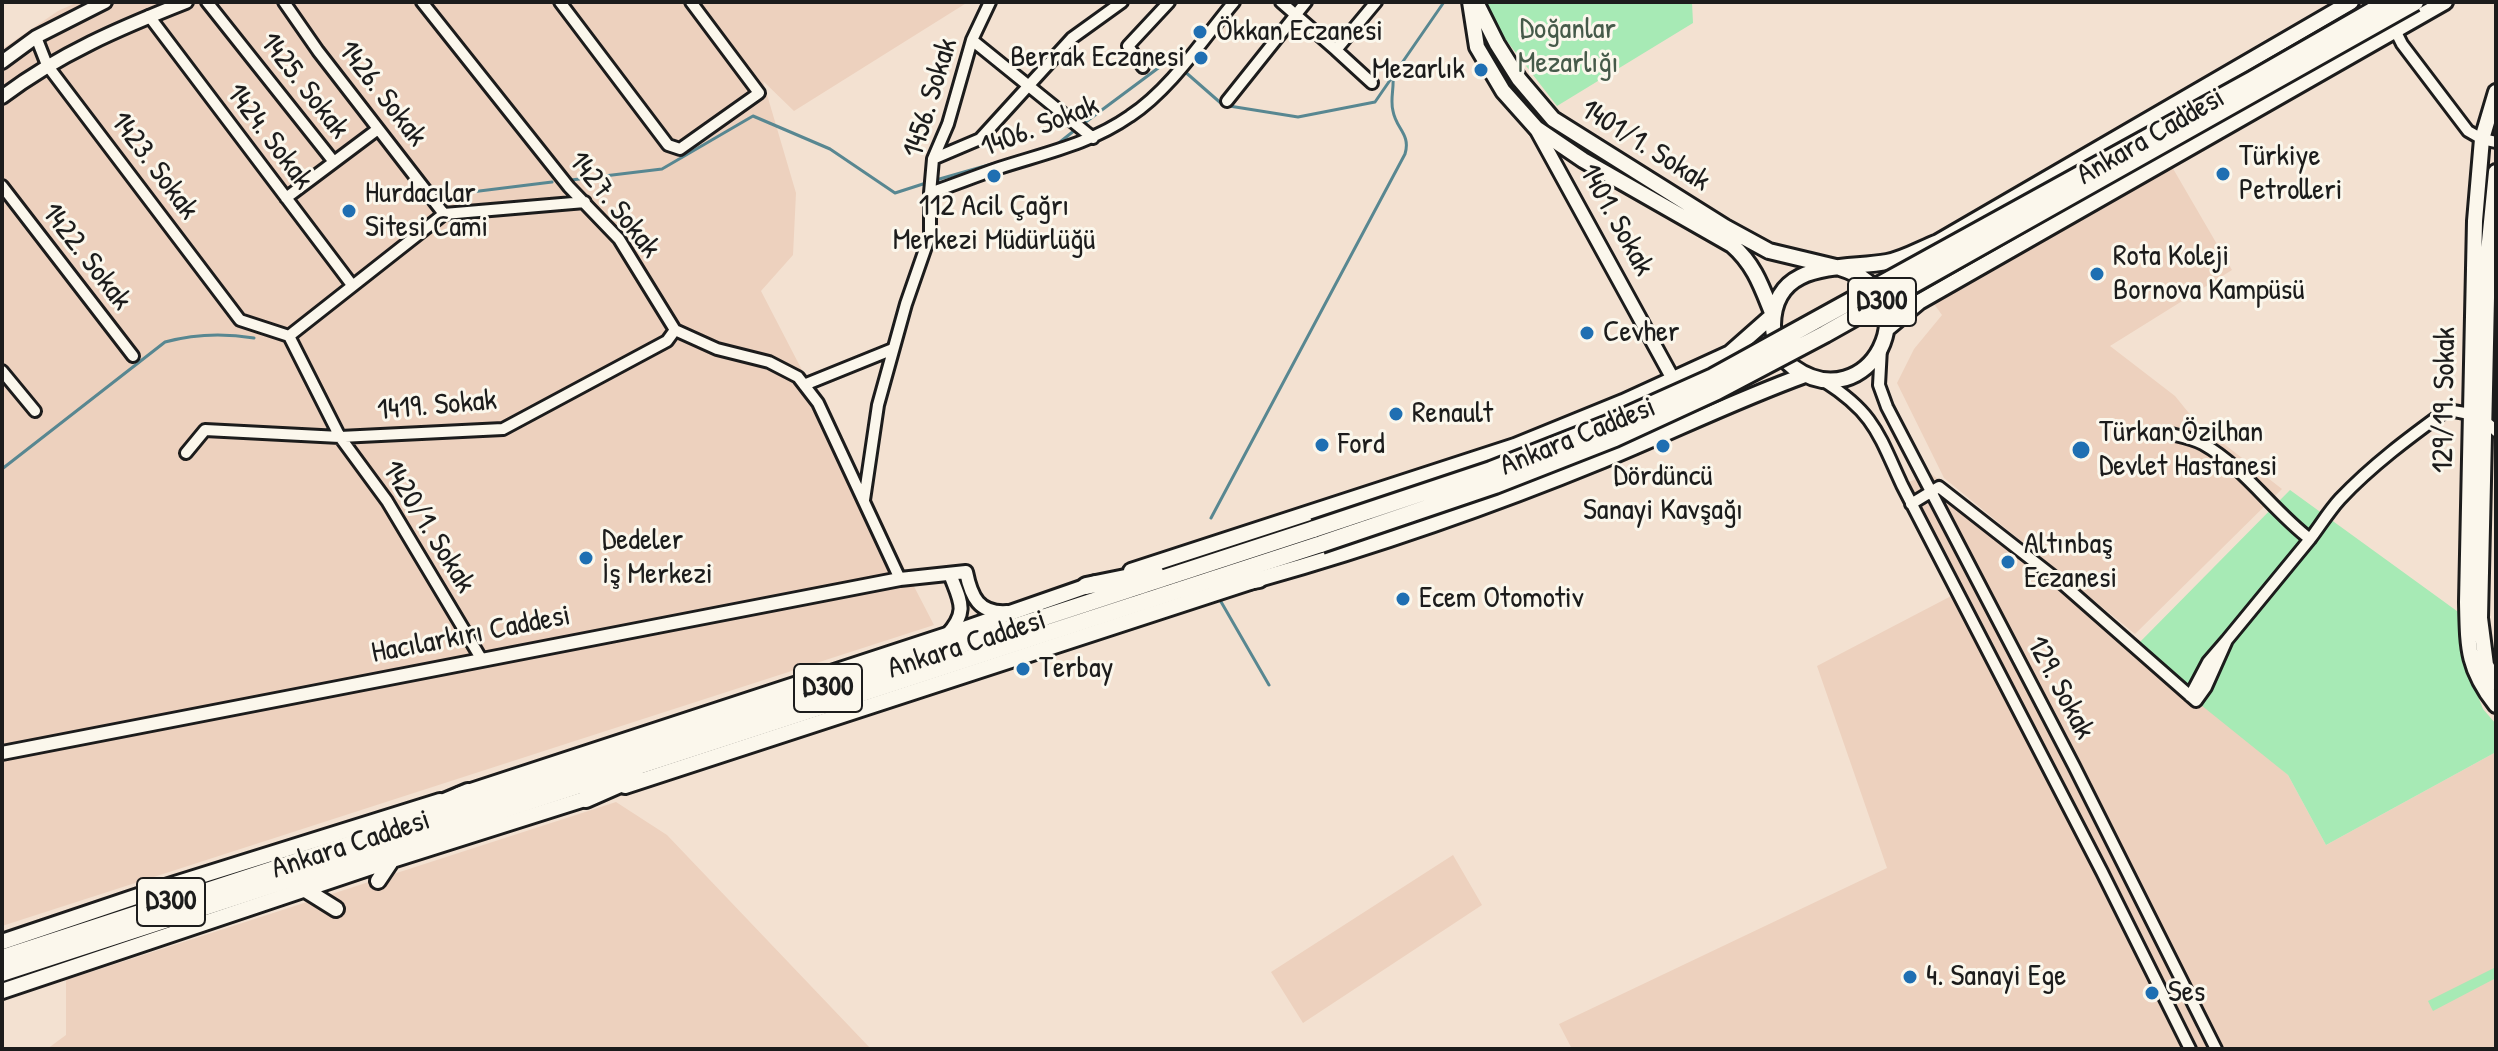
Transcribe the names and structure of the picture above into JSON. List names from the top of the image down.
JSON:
{
  "streets": {
    "highway": ["Ankara Caddesi", "D300"],
    "main road": ["1401/1. Sokak", "129/19. Sokak"],
    "street": [
      "1425. Sokak",
      "1426. Sokak",
      "1456. Sokak",
      "1406. Sokak",
      "1424. Sokak",
      "1423. Sokak",
      "1427. Sokak",
      "1401. Sokak",
      "1422. Sokak",
      "1419. Sokak",
      "1420/1. Sokak",
      "Hacılarkırı Caddesi",
      "129. Sokak"
    ]
  },
  "crossings": [
    ["1456. Sokak", "1406. Sokak"],
    ["Ankara Caddesi", "1401/1. Sokak"],
    ["Ankara Caddesi", "1401. Sokak"],
    ["Ankara Caddesi", "Hacılarkırı Caddesi"],
    ["Ankara Caddesi", "129. Sokak"],
    ["1401/1. Sokak", "1401. Sokak"],
    ["1401/1. Sokak", "129. Sokak"],
    ["1423. Sokak", "1420/1. Sokak"],
    ["1427. Sokak", "1419. Sokak"],
    ["1419. Sokak", "1420/1. Sokak"],
    ["1420/1. Sokak", "Hacılarkırı Caddesi"]
  ],
  "parks": ["Doğanlar Mezarlığı"],
  "places": [
    "Ökkan Eczanesi",
    "Berrak Eczanesi",
    "Mezarlık",
    "Türkiye Petrolleri",
    "112 Acil Çağrı Merkezi Müdürlüğü",
    "Hurdacılar Sitesi Cami",
    "Rota Koleji Bornova Kampüsü",
    "Cevher",
    "Renault",
    "Ford",
    "Dördüncü Sanayi Kavşağı",
    "Türkan Özilhan Devlet Hastanesi",
    "Dedeler İş Merkezi",
    "Altınbaş Eczanesi",
    "Ecem Otomotiv",
    "Terbay",
    "4. Sanayi Ege",
    "Ses"
  ]
}
